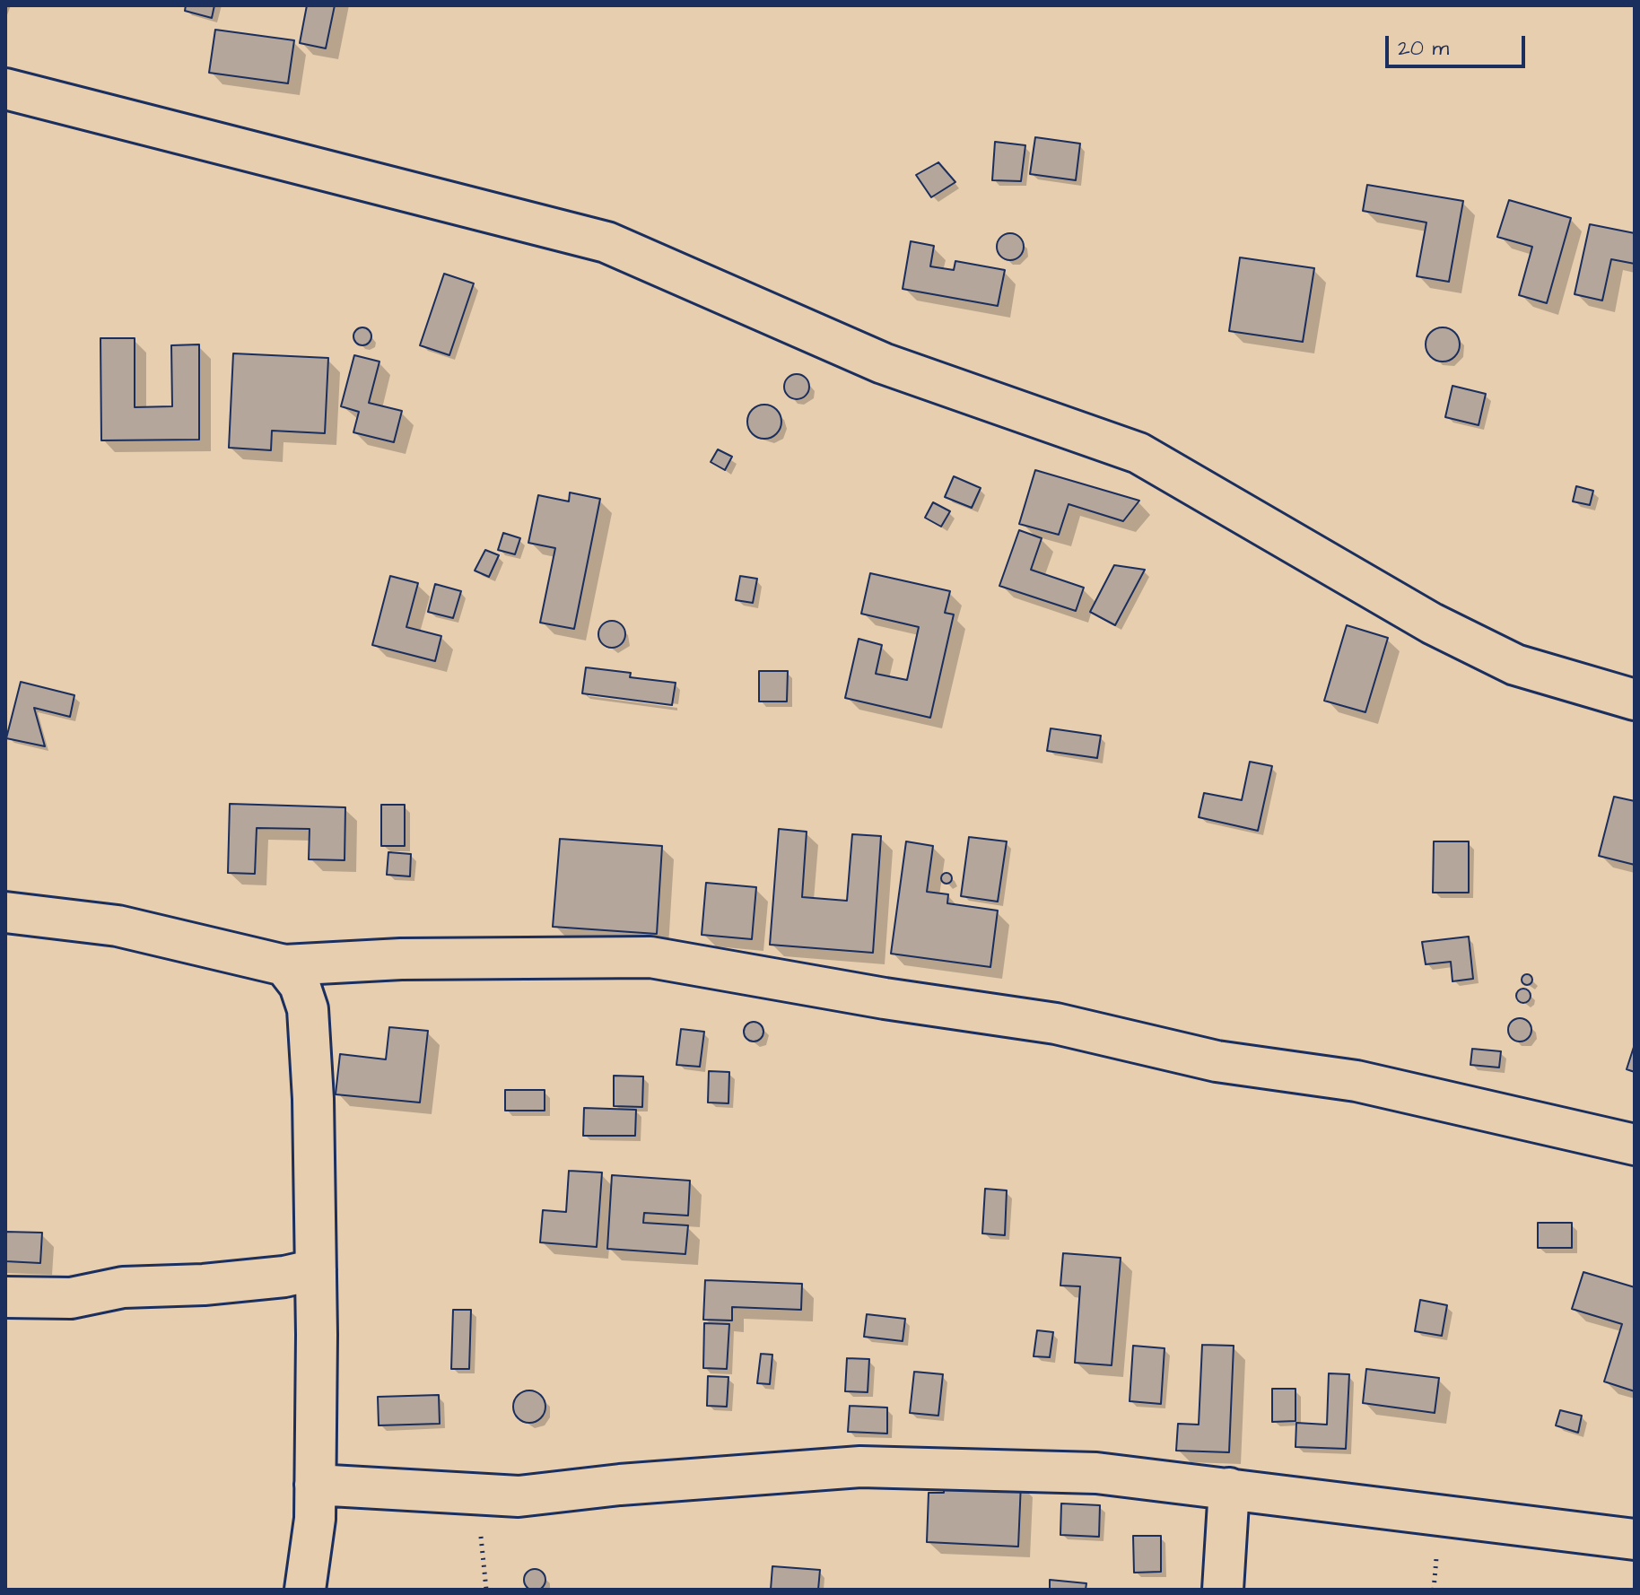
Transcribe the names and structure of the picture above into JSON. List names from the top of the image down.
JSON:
{
  "scale_bar": "20 m"
}
